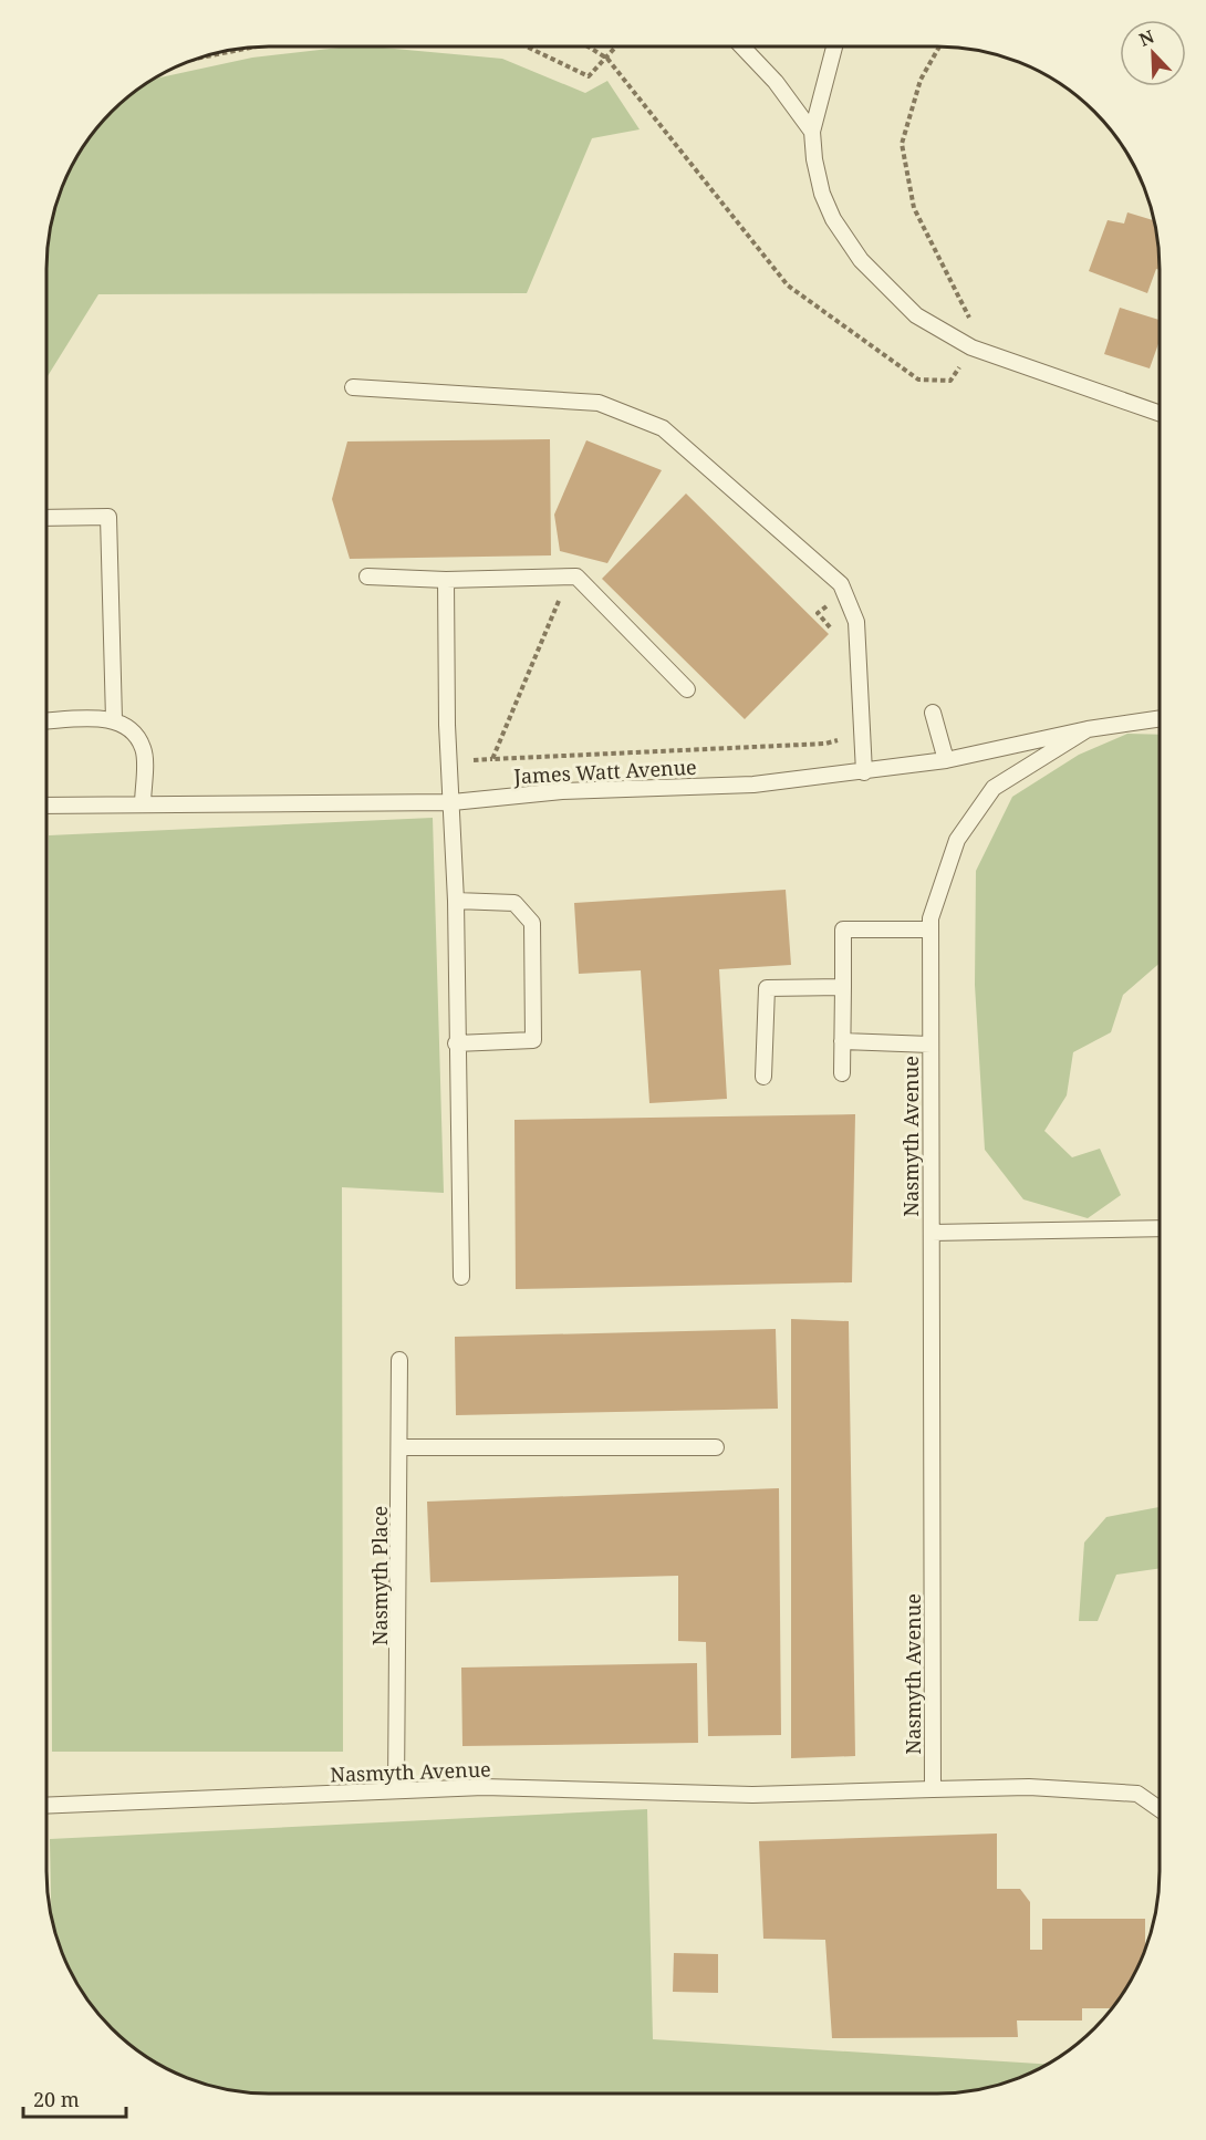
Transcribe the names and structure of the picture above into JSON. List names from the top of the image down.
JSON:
{
  "streets": {
    "lane": ["James Watt Avenue", "Nasmyth Avenue", "Nasmyth Place"]
  },
  "crossings": [
    ["James Watt Avenue", "Nasmyth Avenue"],
    ["Nasmyth Avenue", "Nasmyth Place"]
  ],
  "scale_bar": "20 m",
  "north": "top left"
}
